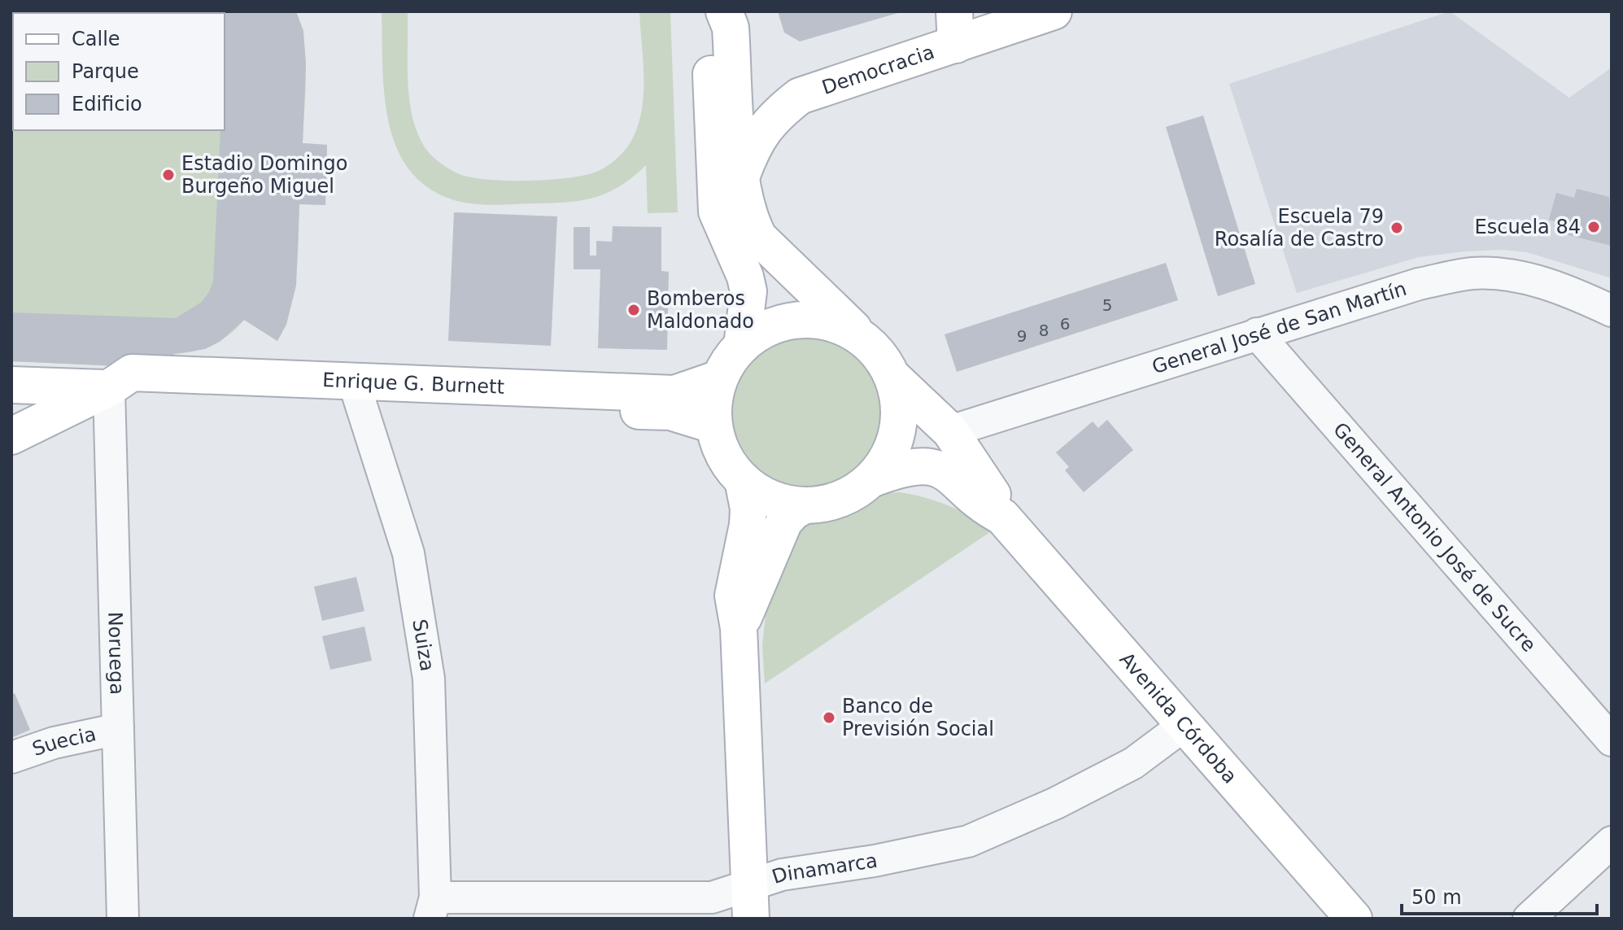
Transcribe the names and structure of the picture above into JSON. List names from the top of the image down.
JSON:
{
  "streets": {
    "street": [
      "Democracia",
      "General José de San Martín",
      "Enrique G. Burnett",
      "General Antonio José de Sucre",
      "Suiza",
      "Noruega",
      "Avenida Córdoba",
      "Suecia",
      "Dinamarca"
    ]
  },
  "crossings": [
    ["General José de San Martín", "General Antonio José de Sucre"],
    ["General José de San Martín", "Avenida Córdoba"],
    ["Enrique G. Burnett", "Suiza"],
    ["Enrique G. Burnett", "Noruega"],
    ["Enrique G. Burnett", "Avenida Córdoba"],
    ["Suiza", "Dinamarca"],
    ["Noruega", "Suecia"],
    ["Avenida Córdoba", "Dinamarca"]
  ],
  "places": [
    "Estadio Domingo Burgeño Miguel",
    "Escuela 84",
    "Escuela 79 Rosalía de Castro",
    "Bomberos Maldonado",
    "Banco de Previsión Social"
  ],
  "house_numbers": [
    "5",
    "6",
    "8",
    "9"
  ],
  "legend": ["Calle", "Parque", "Edificio"],
  "scale_bar": "50 m"
}
